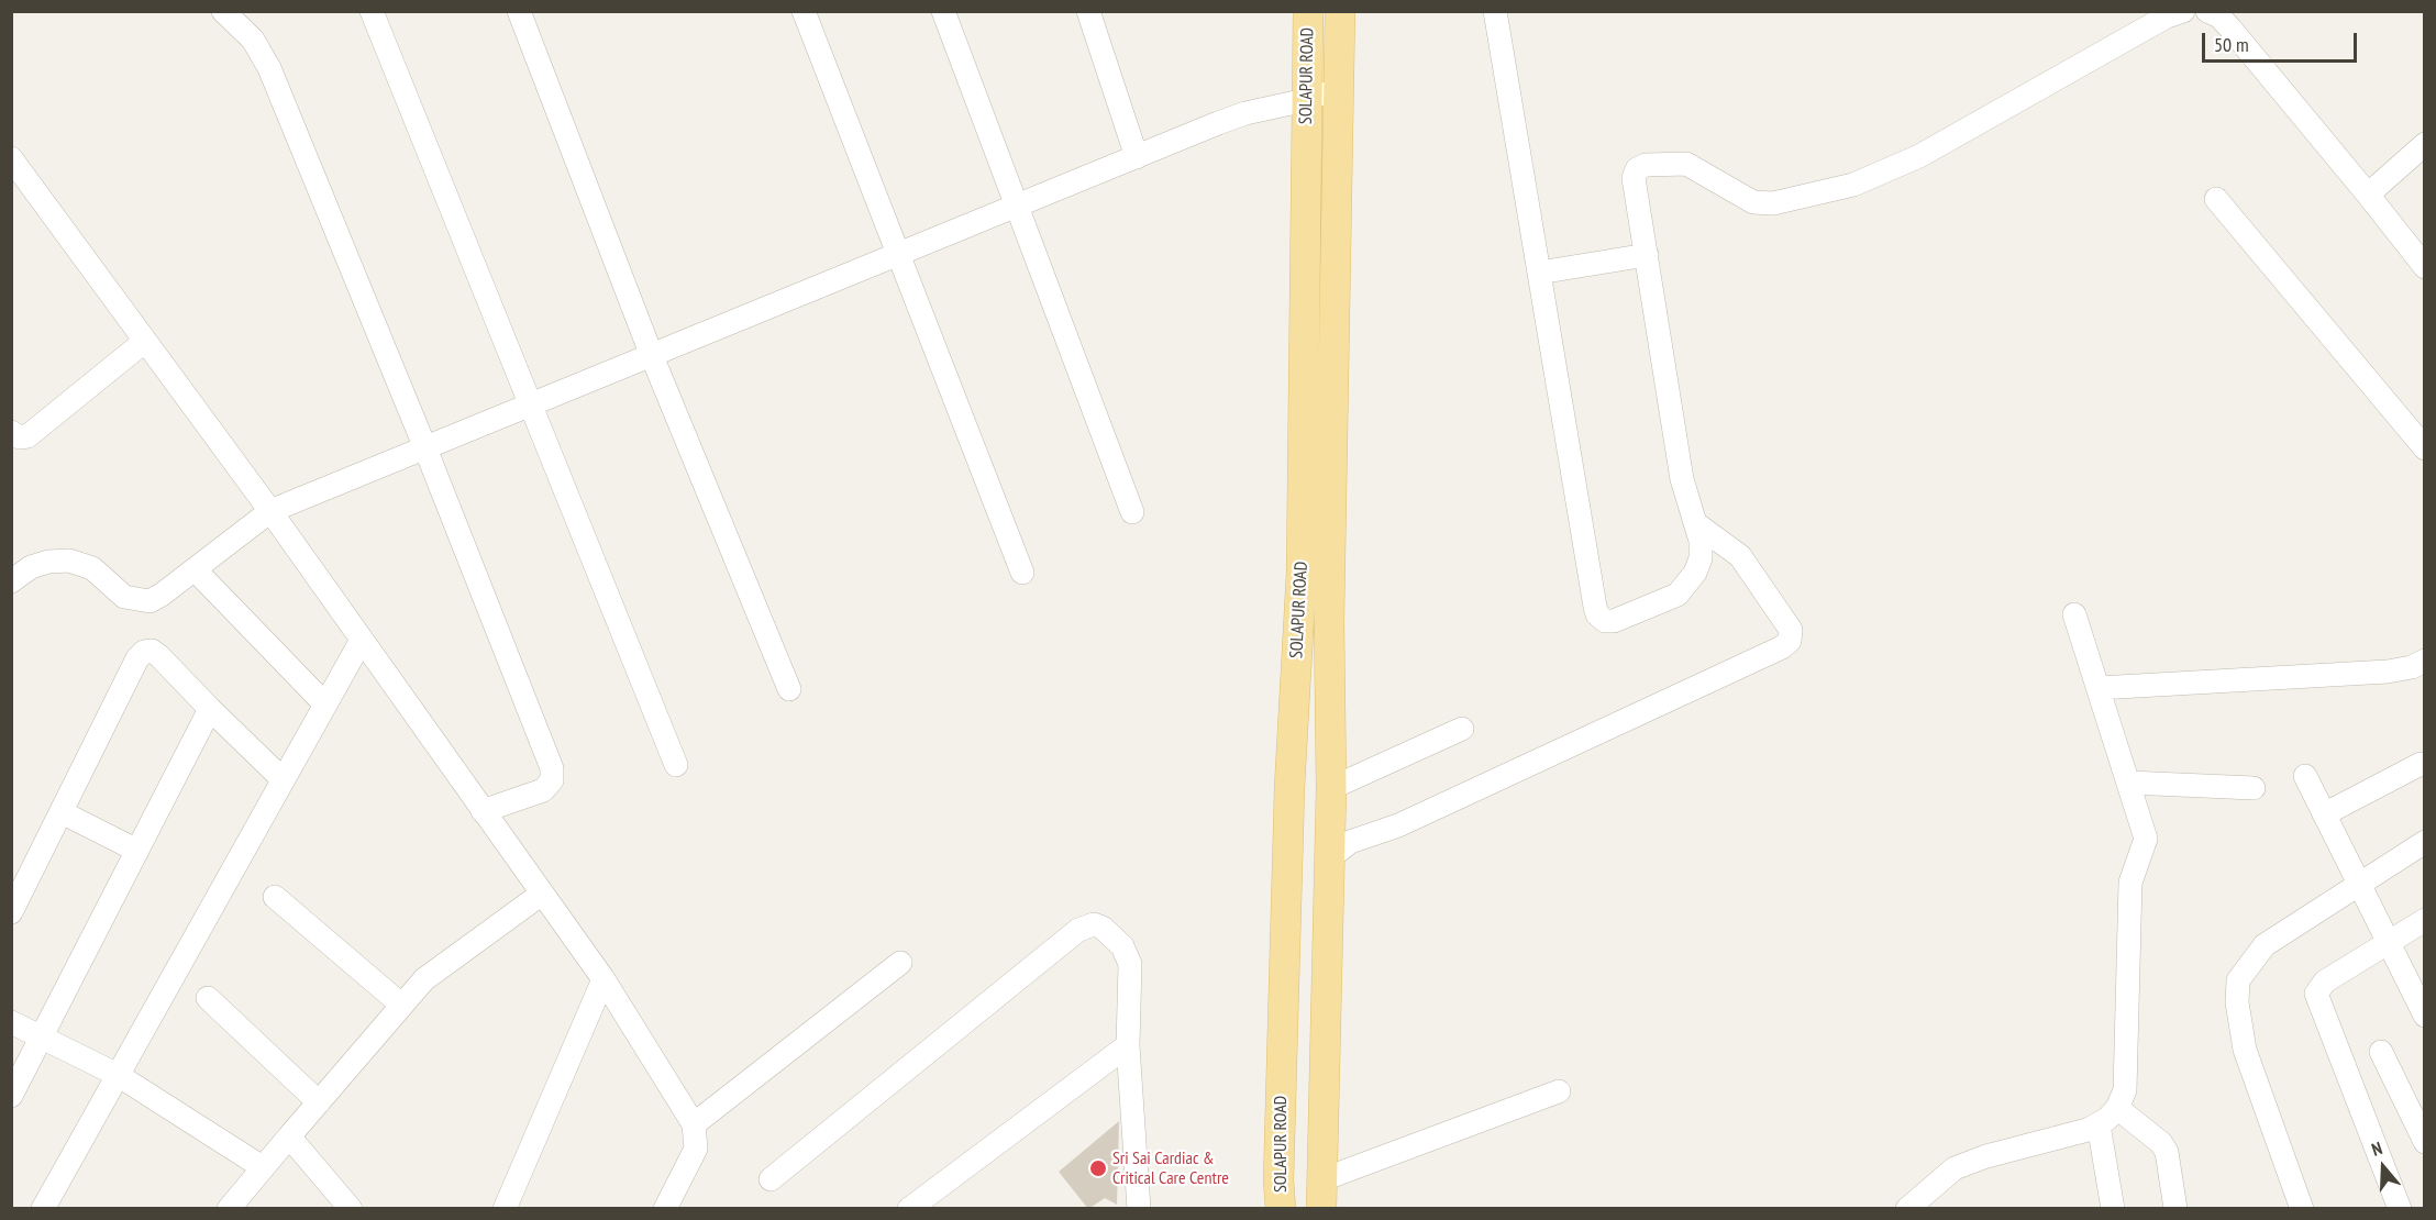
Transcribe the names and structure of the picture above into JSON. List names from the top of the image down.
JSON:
{
  "streets": {
    "main road": ["SOLAPUR ROAD"]
  },
  "places": ["Sri Sai Cardiac & Critical Care Centre"],
  "scale_bar": "50 m",
  "north": "top"
}
